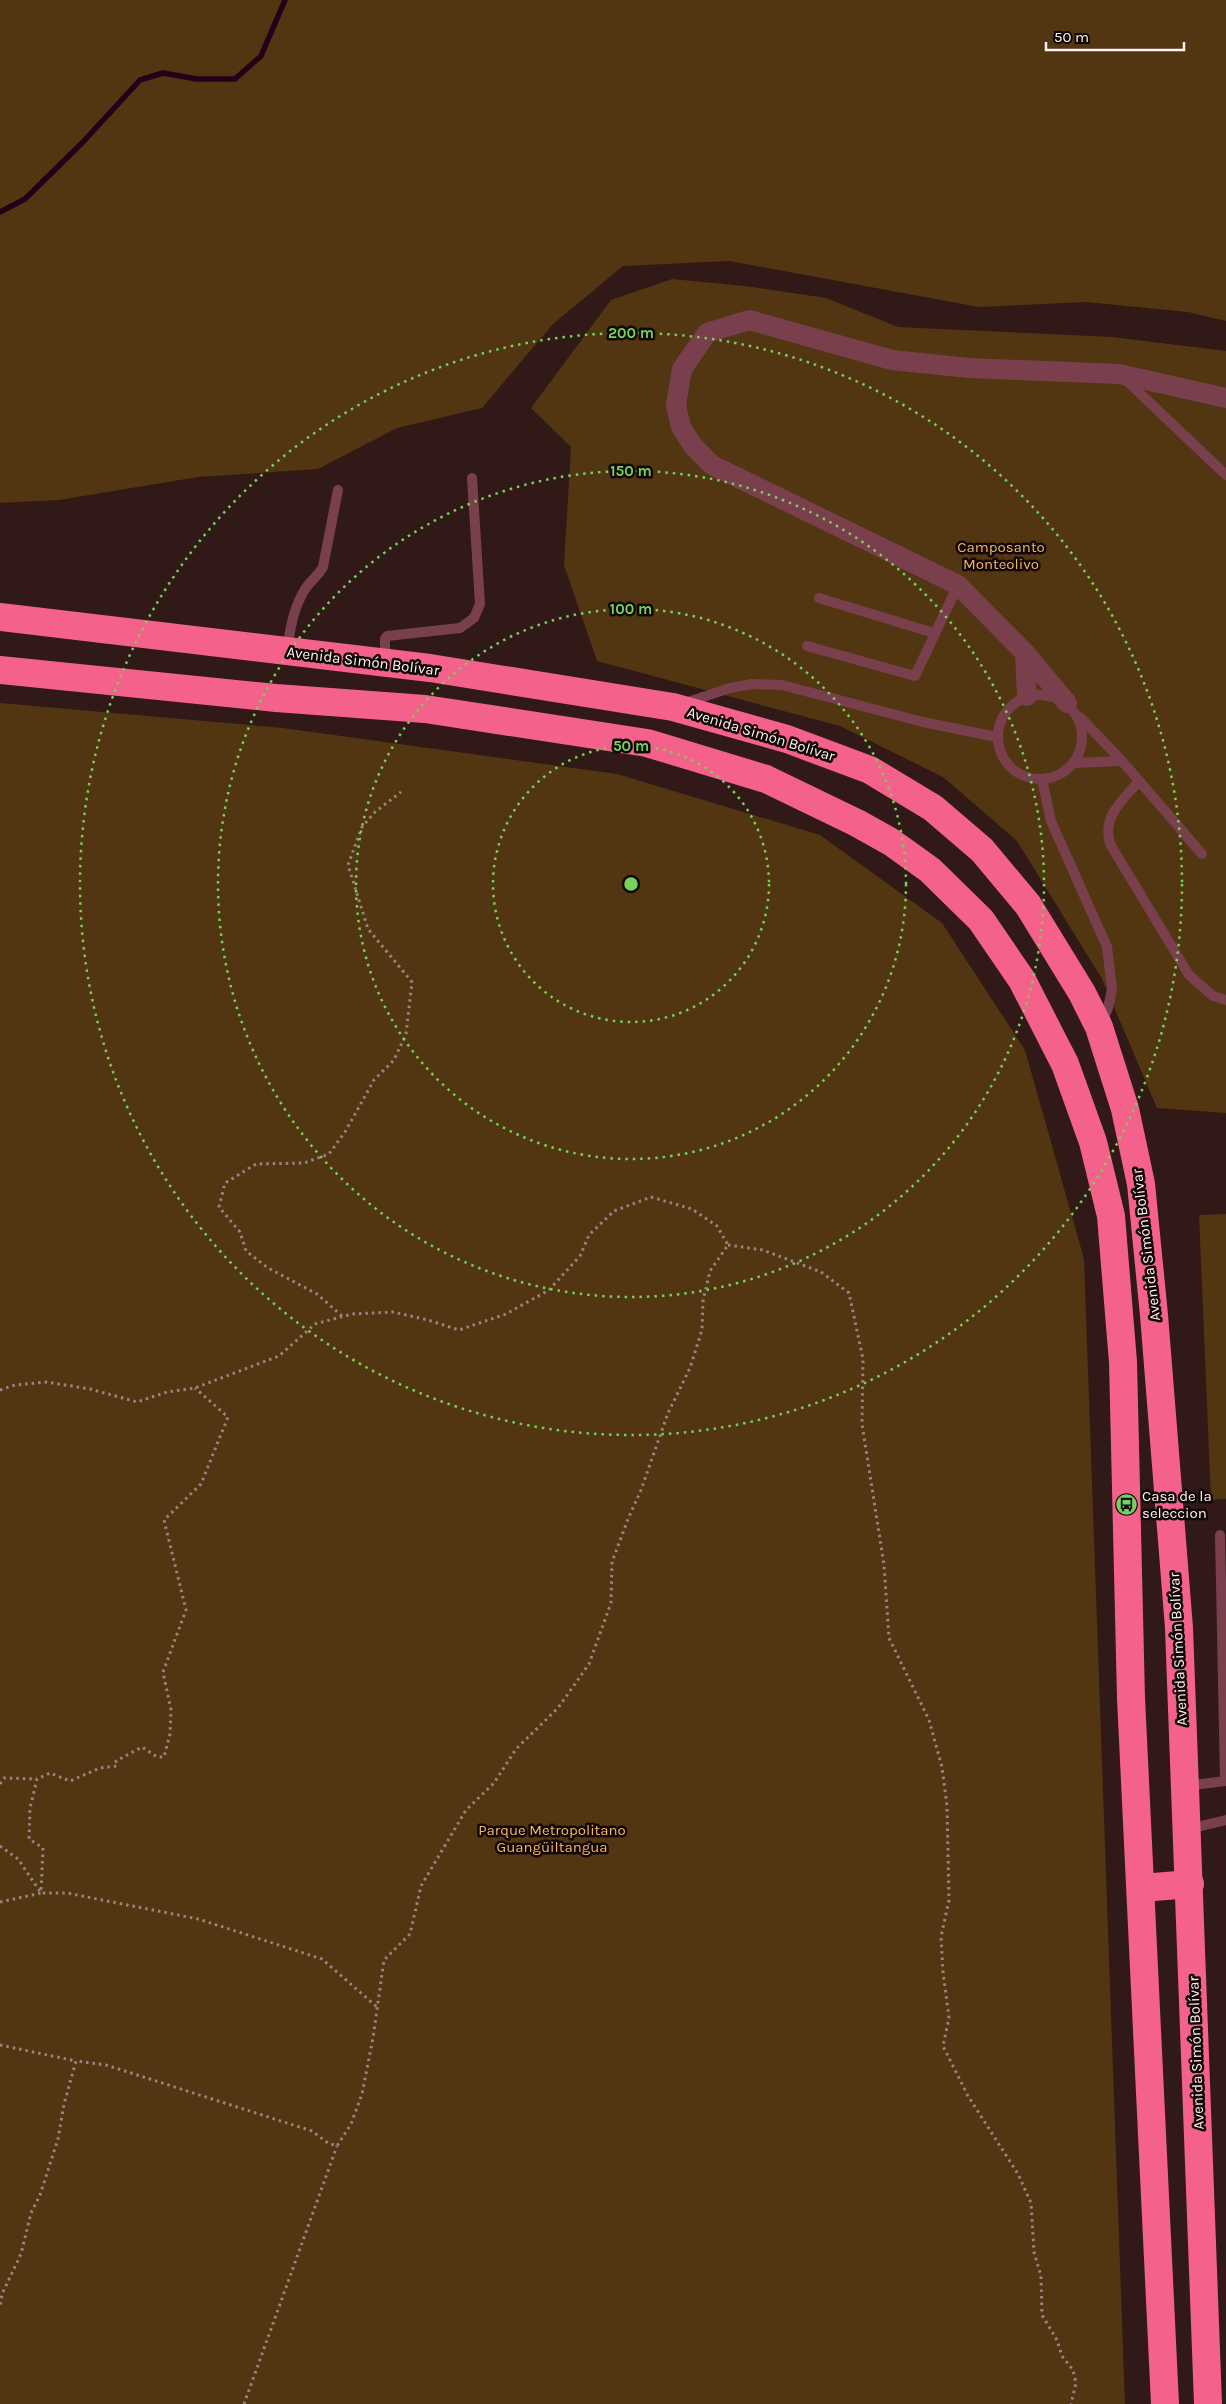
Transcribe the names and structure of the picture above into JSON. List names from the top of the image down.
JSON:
{
  "streets": {
    "highway": ["Avenida Simón Bolívar"]
  },
  "parks": ["Camposanto Monteolivo", "Parque Metropolitano Guangüiltangua"],
  "places": {
    "bus stop": ["Casa de la seleccion"]
  },
  "scale_bar": "50 m",
  "rings": [
    "200 m",
    "150 m",
    "100 m",
    "50 m"
  ]
}
